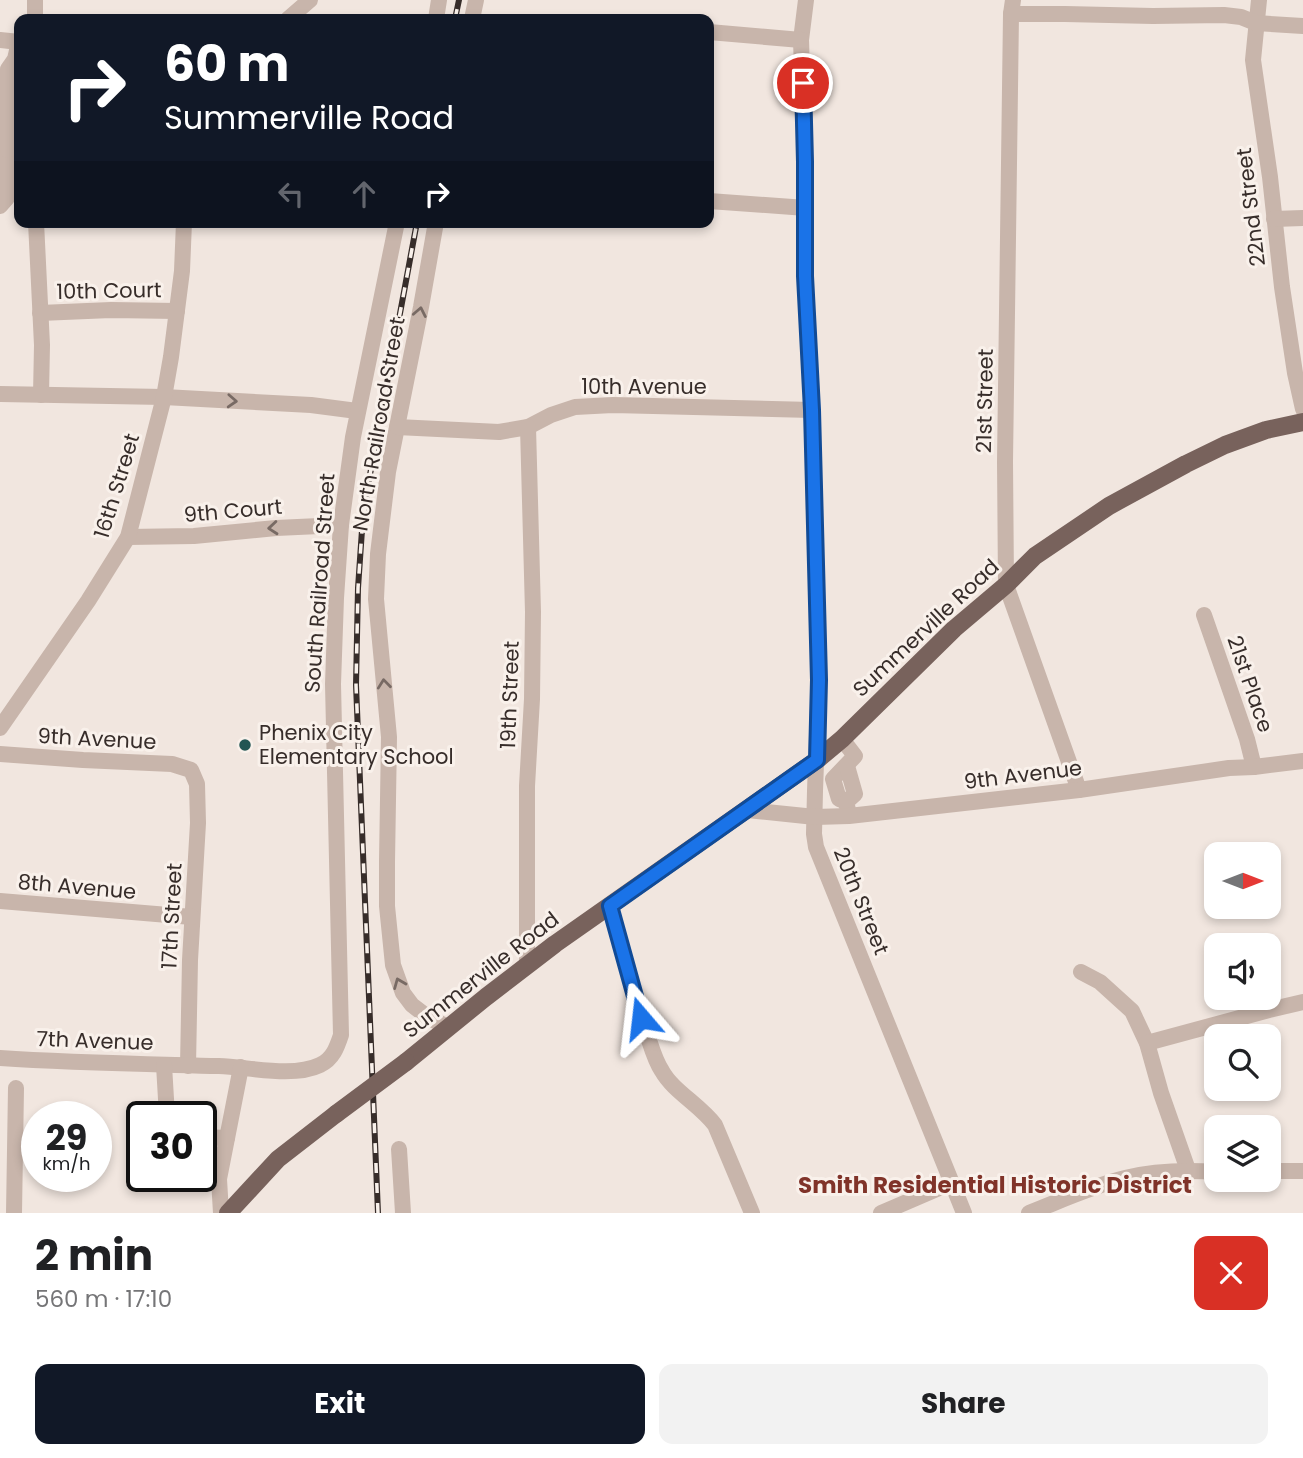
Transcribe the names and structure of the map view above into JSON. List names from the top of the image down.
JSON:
{
  "streets": {
    "main road": ["Summerville Road"],
    "street": [
      "22nd Street",
      "10th Court",
      "10th Avenue",
      "21st Street",
      "North Railroad Street",
      "16th Street",
      "9th Court",
      "South Railroad Street",
      "21st Place",
      "19th Street",
      "9th Avenue",
      "8th Avenue",
      "20th Street",
      "17th Street",
      "7th Avenue"
    ]
  },
  "crossings": [
    ["10th Court", "16th Street"],
    ["10th Avenue", "North Railroad Street"],
    ["10th Avenue", "19th Street"],
    ["10th Avenue", "20th Street"],
    ["21st Street", "Summerville Road"],
    ["21st Street", "9th Avenue"],
    ["North Railroad Street", "Summerville Road"],
    ["16th Street", "9th Court"],
    ["9th Court", "South Railroad Street"],
    ["South Railroad Street", "7th Avenue"],
    ["Summerville Road", "19th Street"],
    ["Summerville Road", "9th Avenue"],
    ["Summerville Road", "20th Street"],
    ["21st Place", "9th Avenue"],
    ["9th Avenue", "20th Street"],
    ["9th Avenue", "17th Street"],
    ["8th Avenue", "17th Street"],
    ["17th Street", "7th Avenue"]
  ],
  "one_way": ["North Railroad Street"],
  "districts": ["Smith Residential Historic District"],
  "places": ["Phenix City Elementary School"],
  "north": "right",
  "page": {
    "turn": ["60 m", "Summerville Road"],
    "speed": "29 km/h",
    "limit": "30",
    "heading": ["2 min", "560 m · 17:10"],
    "buttons": ["Exit", "Share"]
  }
}
